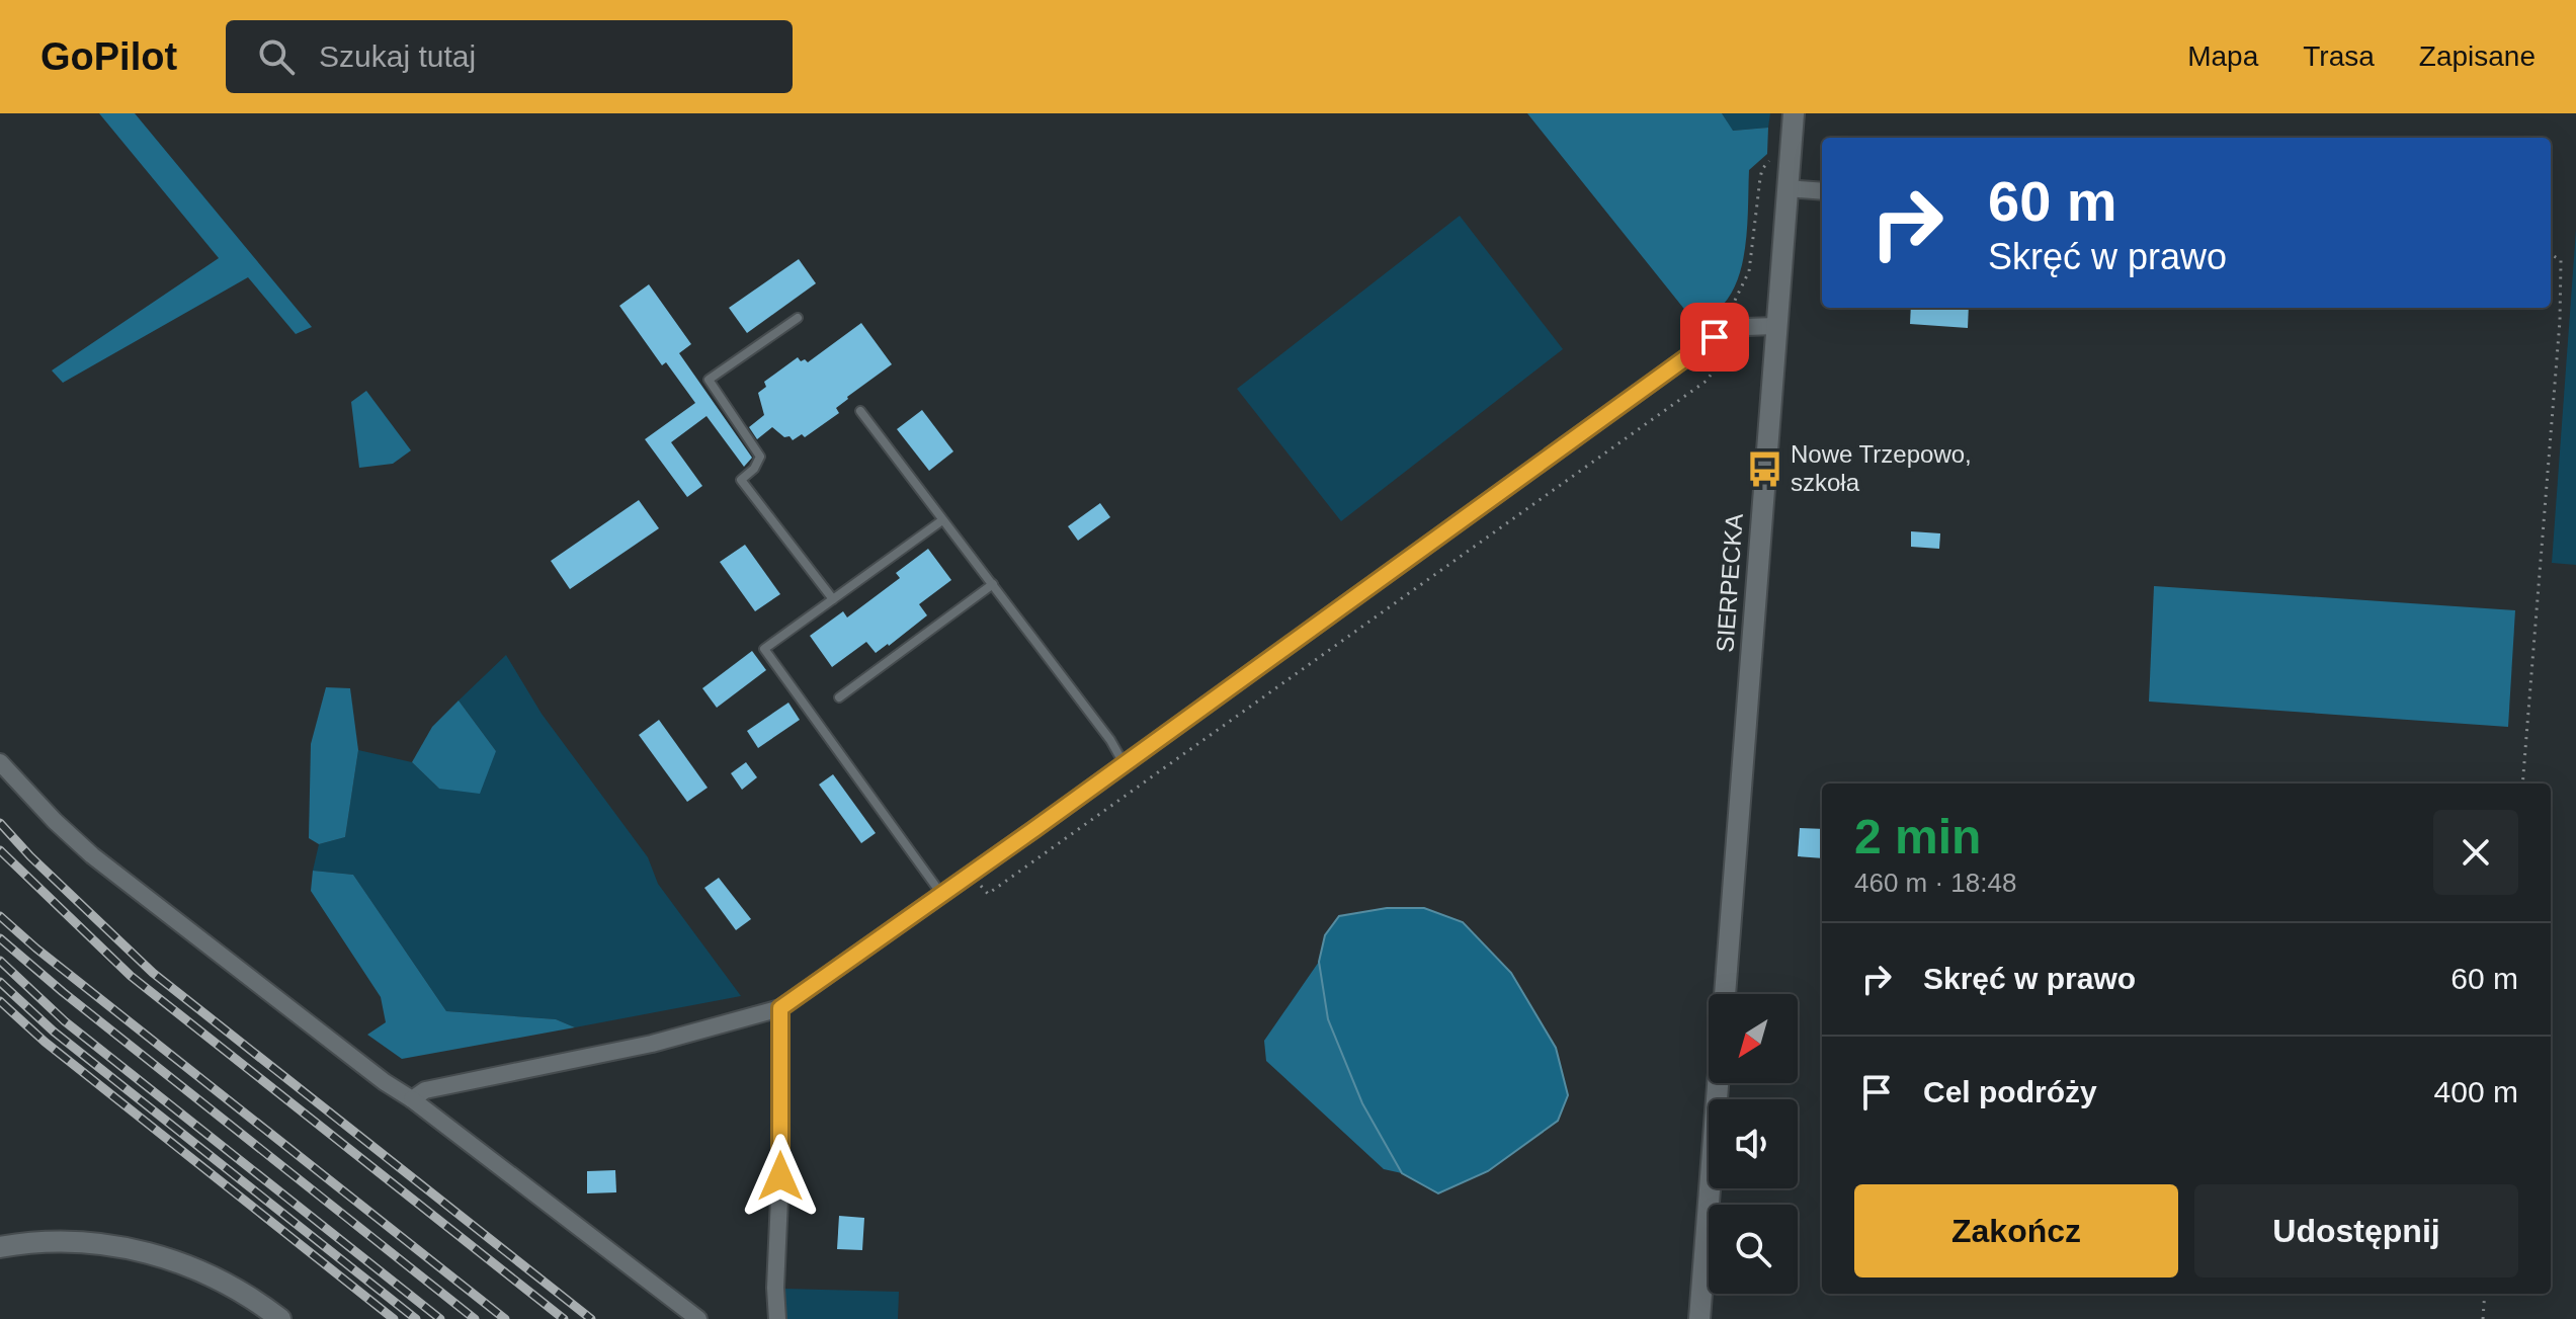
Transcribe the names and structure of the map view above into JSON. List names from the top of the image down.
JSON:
{
  "streets": {
    "street": ["SIERPECKA"]
  },
  "places": {
    "bus stop": ["Nowe Trzepowo, szkoła"]
  },
  "north": "bottom left",
  "page": {
    "header": "GoPilot",
    "search": "Szukaj tutaj",
    "nav": ["Mapa", "Trasa", "Zapisane"],
    "turn": ["60 m", "Skręć w prawo"],
    "heading": ["2 min", "460 m · 18:48"],
    "list": [
      {
        "name": "Skręć w prawo",
        "value": "60 m"
      },
      {
        "name": "Cel podróży",
        "value": "400 m"
      }
    ],
    "buttons": ["Zakończ", "Udostępnij"]
  }
}
